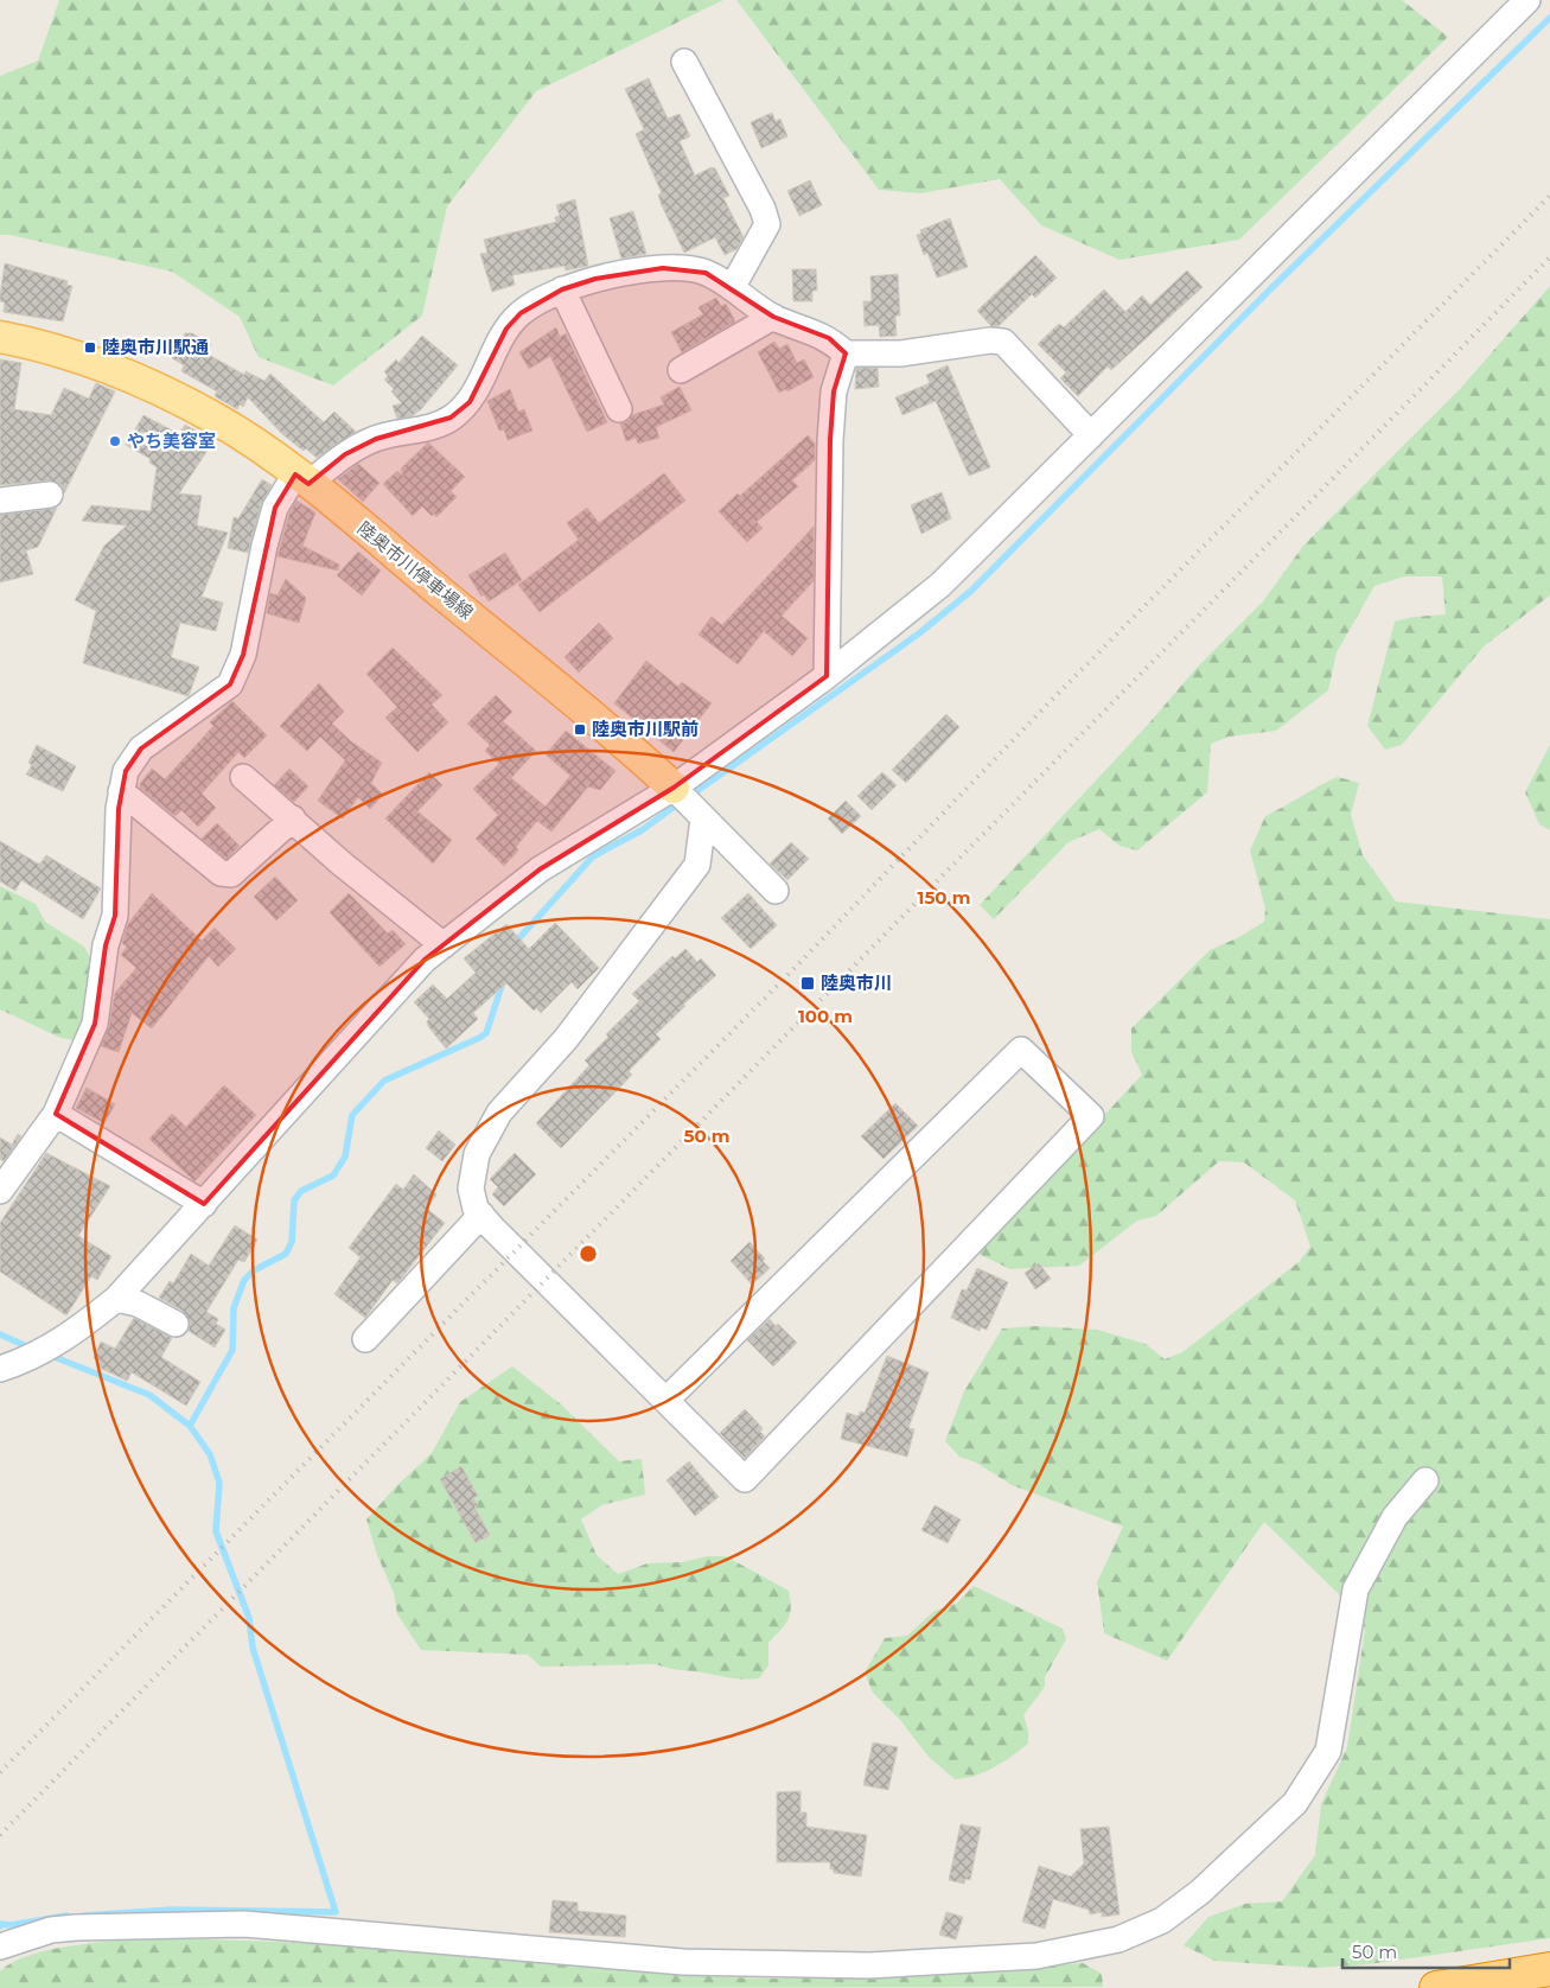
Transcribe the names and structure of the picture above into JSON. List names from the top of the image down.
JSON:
{
  "streets": {
    "main road": ["陸奥市川停車場線"]
  },
  "places": {
    "transit": ["陸奥市川駅通", "陸奥市川駅前", "陸奥市川"],
    "other": ["やち美容室"]
  },
  "scale_bar": "50 m",
  "rings": ["150 m", "100 m", "50 m"]
}
